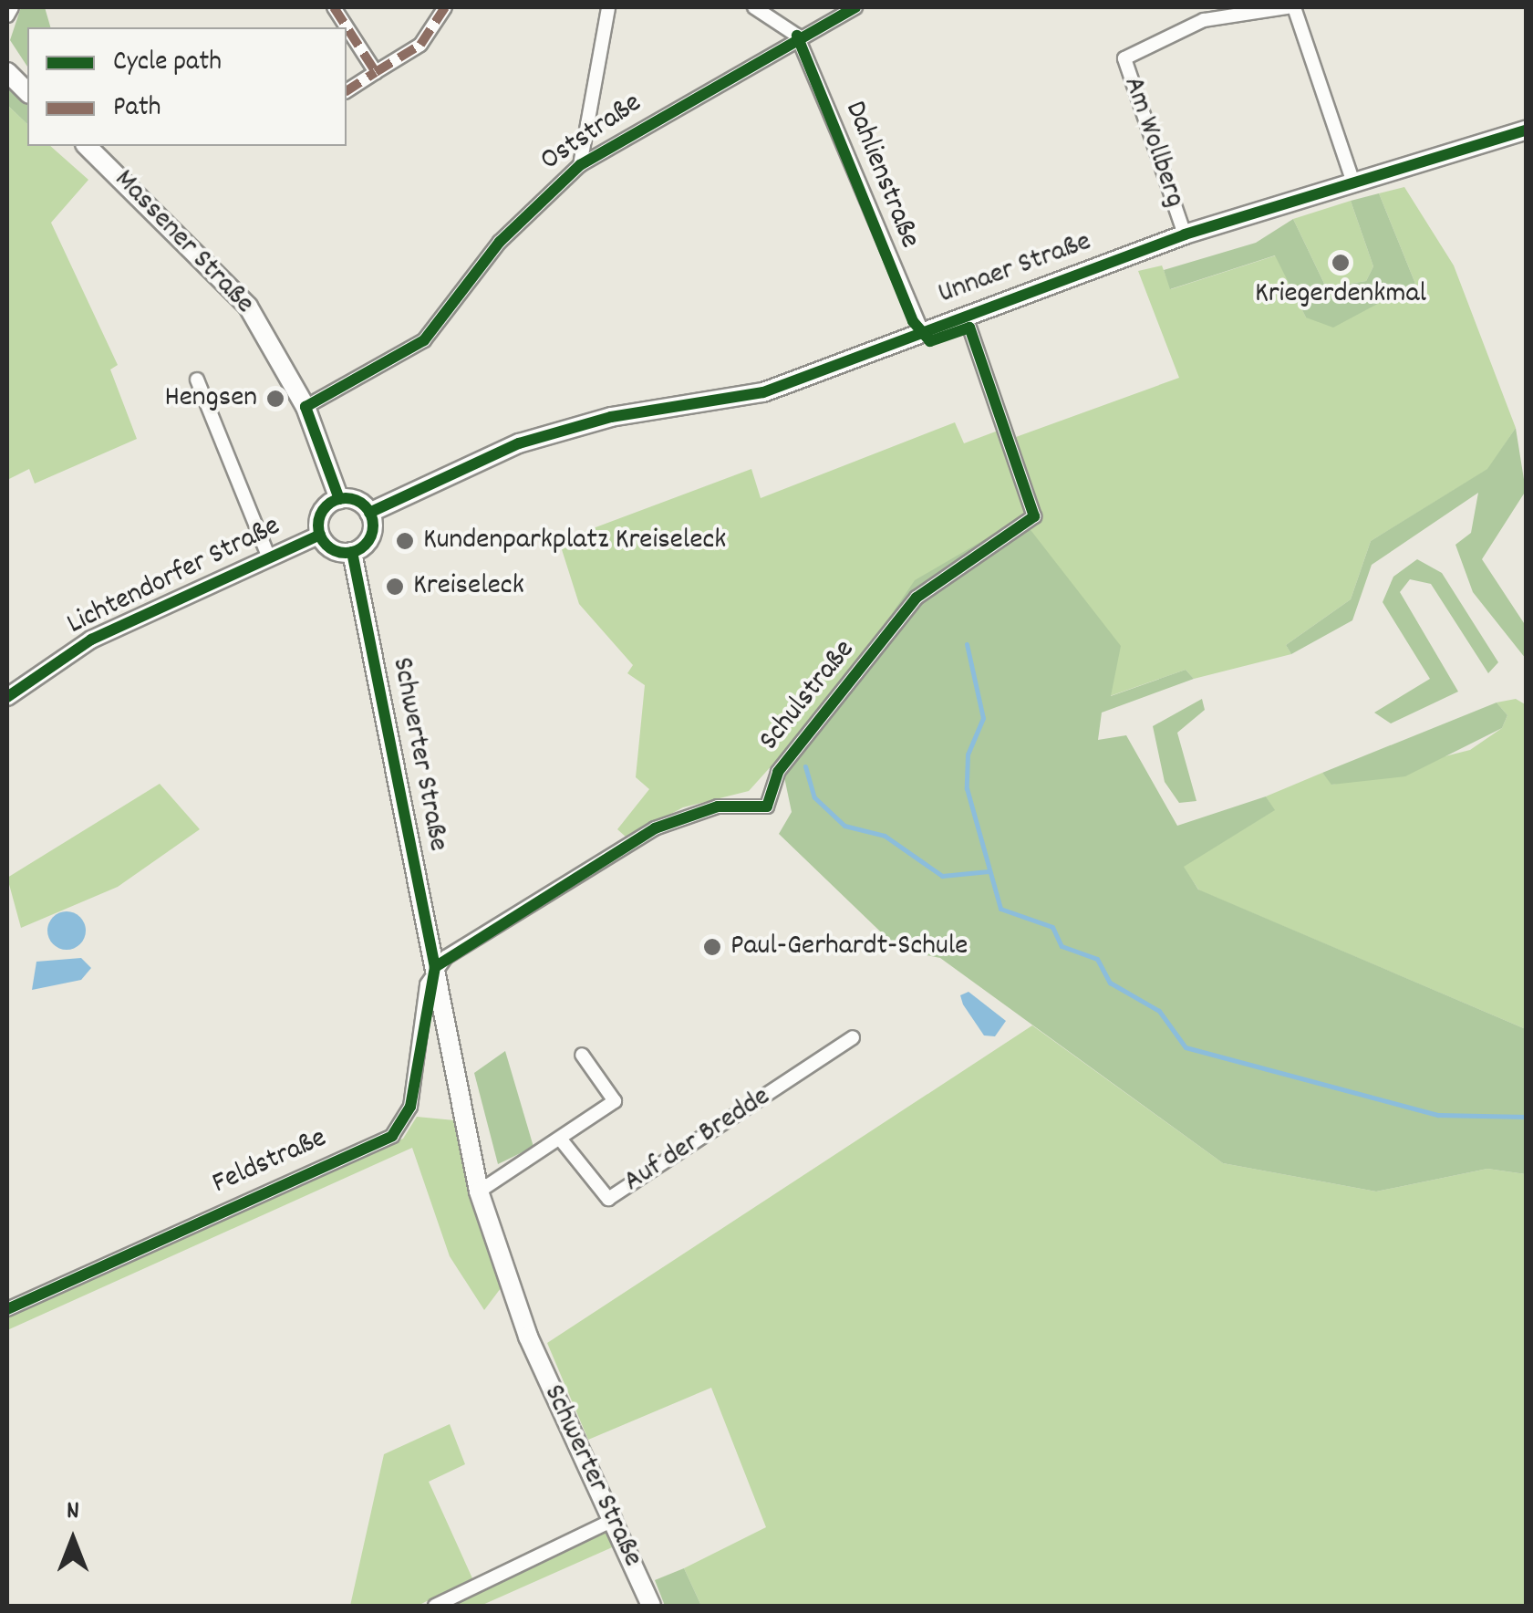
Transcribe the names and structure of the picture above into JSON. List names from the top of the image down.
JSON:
{
  "streets": {
    "main road": ["Massener Straße", "Unnaer Straße", "Schwerter Straße"],
    "street": [
      "Oststraße",
      "Am Wollberg",
      "Dahlienstraße",
      "Lichtendorfer Straße",
      "Schulstraße",
      "Auf der Bredde",
      "Feldstraße"
    ]
  },
  "crossings": [
    ["Oststraße", "Dahlienstraße"],
    ["Oststraße", "Massener Straße"],
    ["Am Wollberg", "Unnaer Straße"],
    ["Dahlienstraße", "Unnaer Straße"],
    ["Massener Straße", "Unnaer Straße"],
    ["Massener Straße", "Lichtendorfer Straße"],
    ["Massener Straße", "Schwerter Straße"],
    ["Unnaer Straße", "Lichtendorfer Straße"],
    ["Unnaer Straße", "Schwerter Straße"],
    ["Lichtendorfer Straße", "Schwerter Straße"],
    ["Schulstraße", "Schwerter Straße"],
    ["Schulstraße", "Feldstraße"],
    ["Schwerter Straße", "Feldstraße"]
  ],
  "places": [
    "Kriegerdenkmal",
    "Hengsen",
    "Kundenparkplatz Kreiseleck",
    "Kreiseleck",
    "Paul-Gerhardt-Schule"
  ],
  "legend": ["Cycle path", "Path"],
  "north": "top"
}
